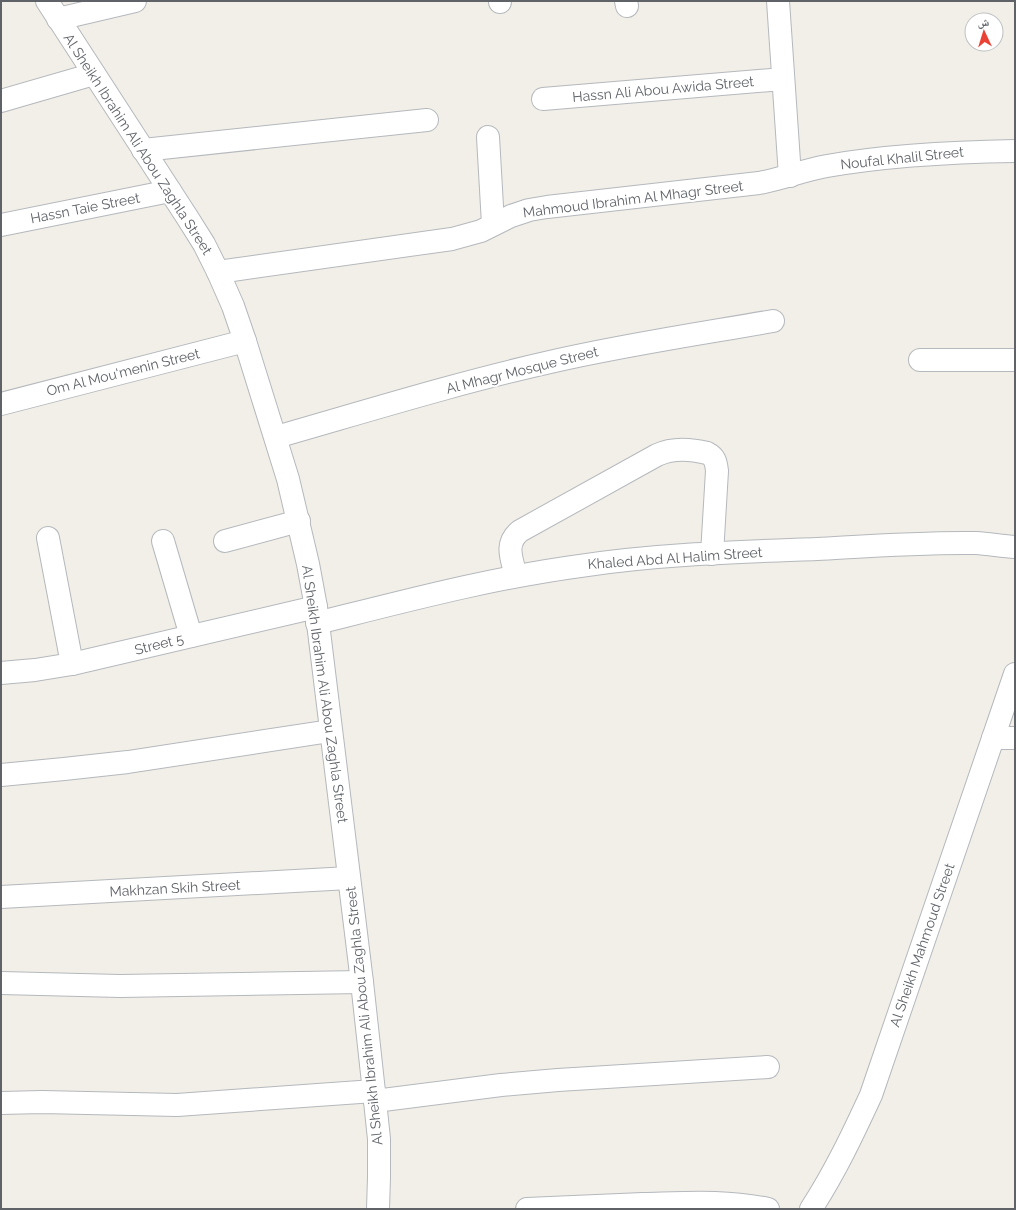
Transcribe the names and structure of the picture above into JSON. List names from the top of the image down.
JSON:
{
  "streets": {
    "street": [
      "Hassn Ali Abou Awida Street",
      "Al Sheikh Ibrahim Ali Abou Zaghla Street",
      "Noufal Khalil Street",
      "Mahmoud Ibrahim Al Mhagr Street",
      "Hassn Taie Street",
      "Al Mhagr Mosque Street",
      "Om Al Mou'menin Street",
      "Khaled Abd Al Halim Street",
      "Street 5",
      "Makhzan Skih Street",
      "Al Sheikh Mahmoud Street"
    ]
  },
  "crossings": [
    ["Al Sheikh Ibrahim Ali Abou Zaghla Street", "Mahmoud Ibrahim Al Mhagr Street"],
    ["Al Sheikh Ibrahim Ali Abou Zaghla Street", "Hassn Taie Street"],
    ["Al Sheikh Ibrahim Ali Abou Zaghla Street", "Al Mhagr Mosque Street"],
    ["Al Sheikh Ibrahim Ali Abou Zaghla Street", "Om Al Mou'menin Street"],
    ["Al Sheikh Ibrahim Ali Abou Zaghla Street", "Khaled Abd Al Halim Street"],
    ["Al Sheikh Ibrahim Ali Abou Zaghla Street", "Street 5"],
    ["Al Sheikh Ibrahim Ali Abou Zaghla Street", "Makhzan Skih Street"],
    ["Noufal Khalil Street", "Mahmoud Ibrahim Al Mhagr Street"],
    ["Khaled Abd Al Halim Street", "Street 5"]
  ],
  "north": "top"
}
